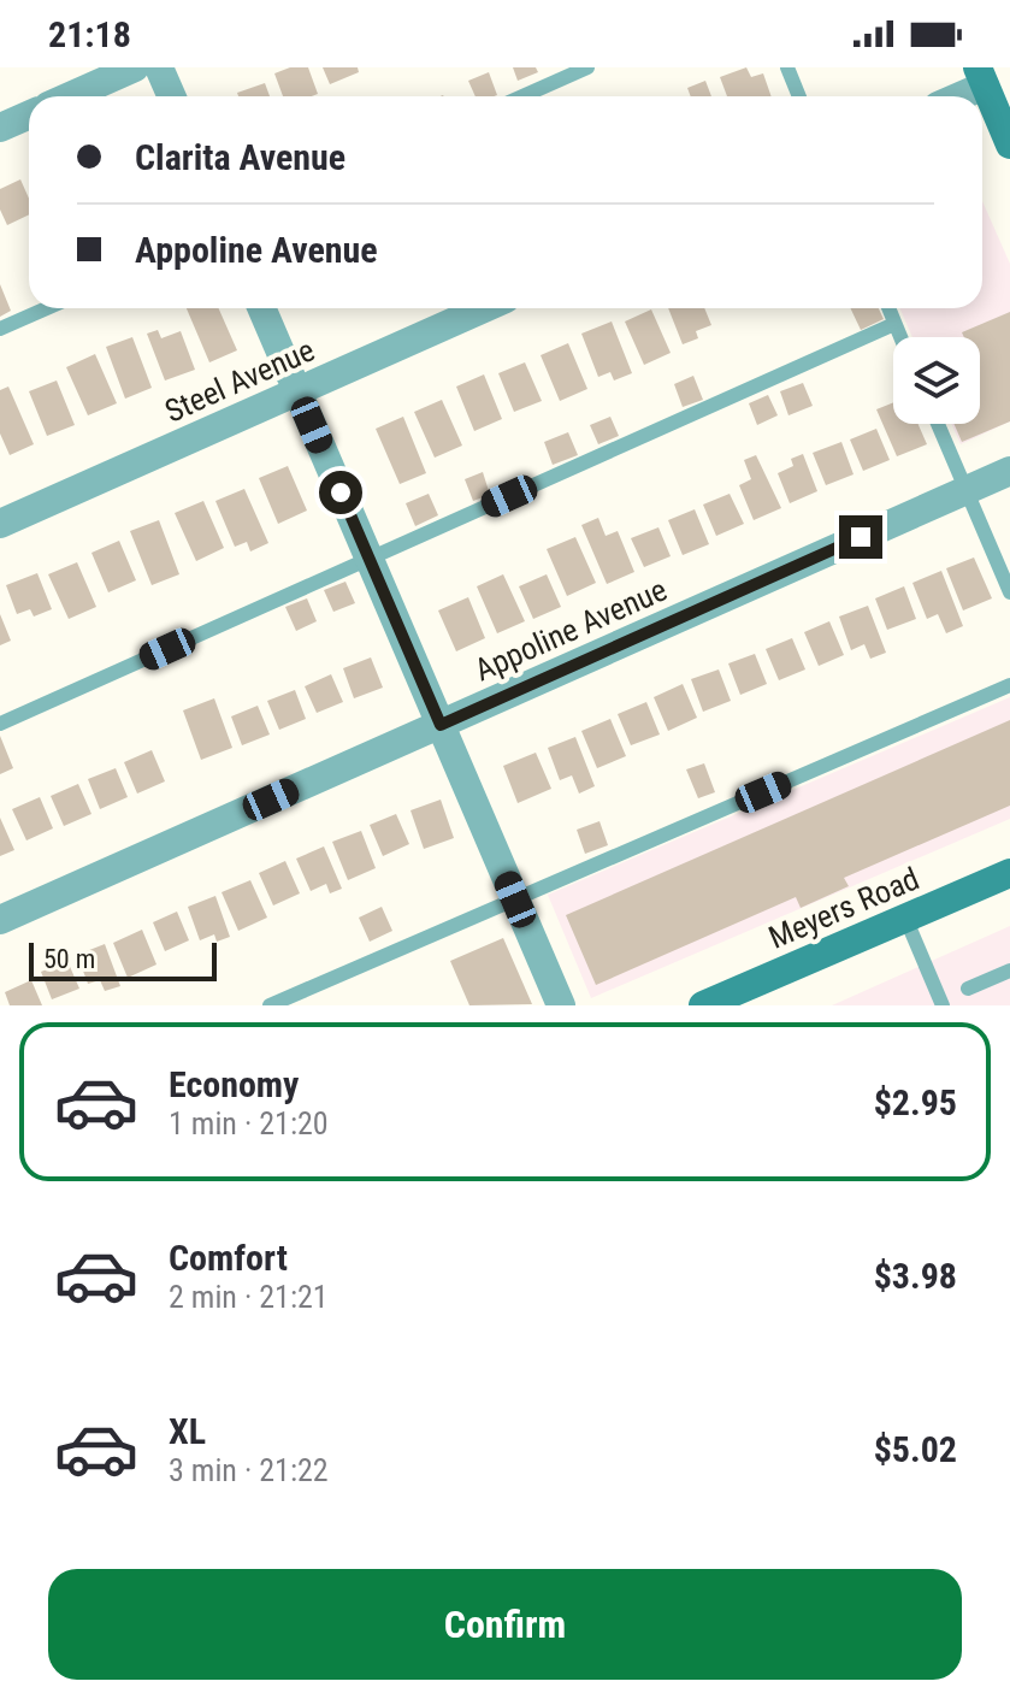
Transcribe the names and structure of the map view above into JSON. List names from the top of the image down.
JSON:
{
  "streets": {
    "street": ["Steel Avenue", "Appoline Avenue", "Meyers Road"]
  },
  "scale_bar": "50 m",
  "page": {
    "status": "21:18",
    "banner": ["Clarita Avenue", "Appoline Avenue"],
    "scale": "50 m",
    "list": [
      {
        "name": "Economy",
        "note": "1 min · 21:20",
        "value": "$2.95"
      },
      {
        "name": "Comfort",
        "note": "2 min · 21:21",
        "value": "$3.98"
      },
      {
        "name": "XL",
        "note": "3 min · 21:22",
        "value": "$5.02"
      }
    ],
    "buttons": "Confirm"
  }
}
